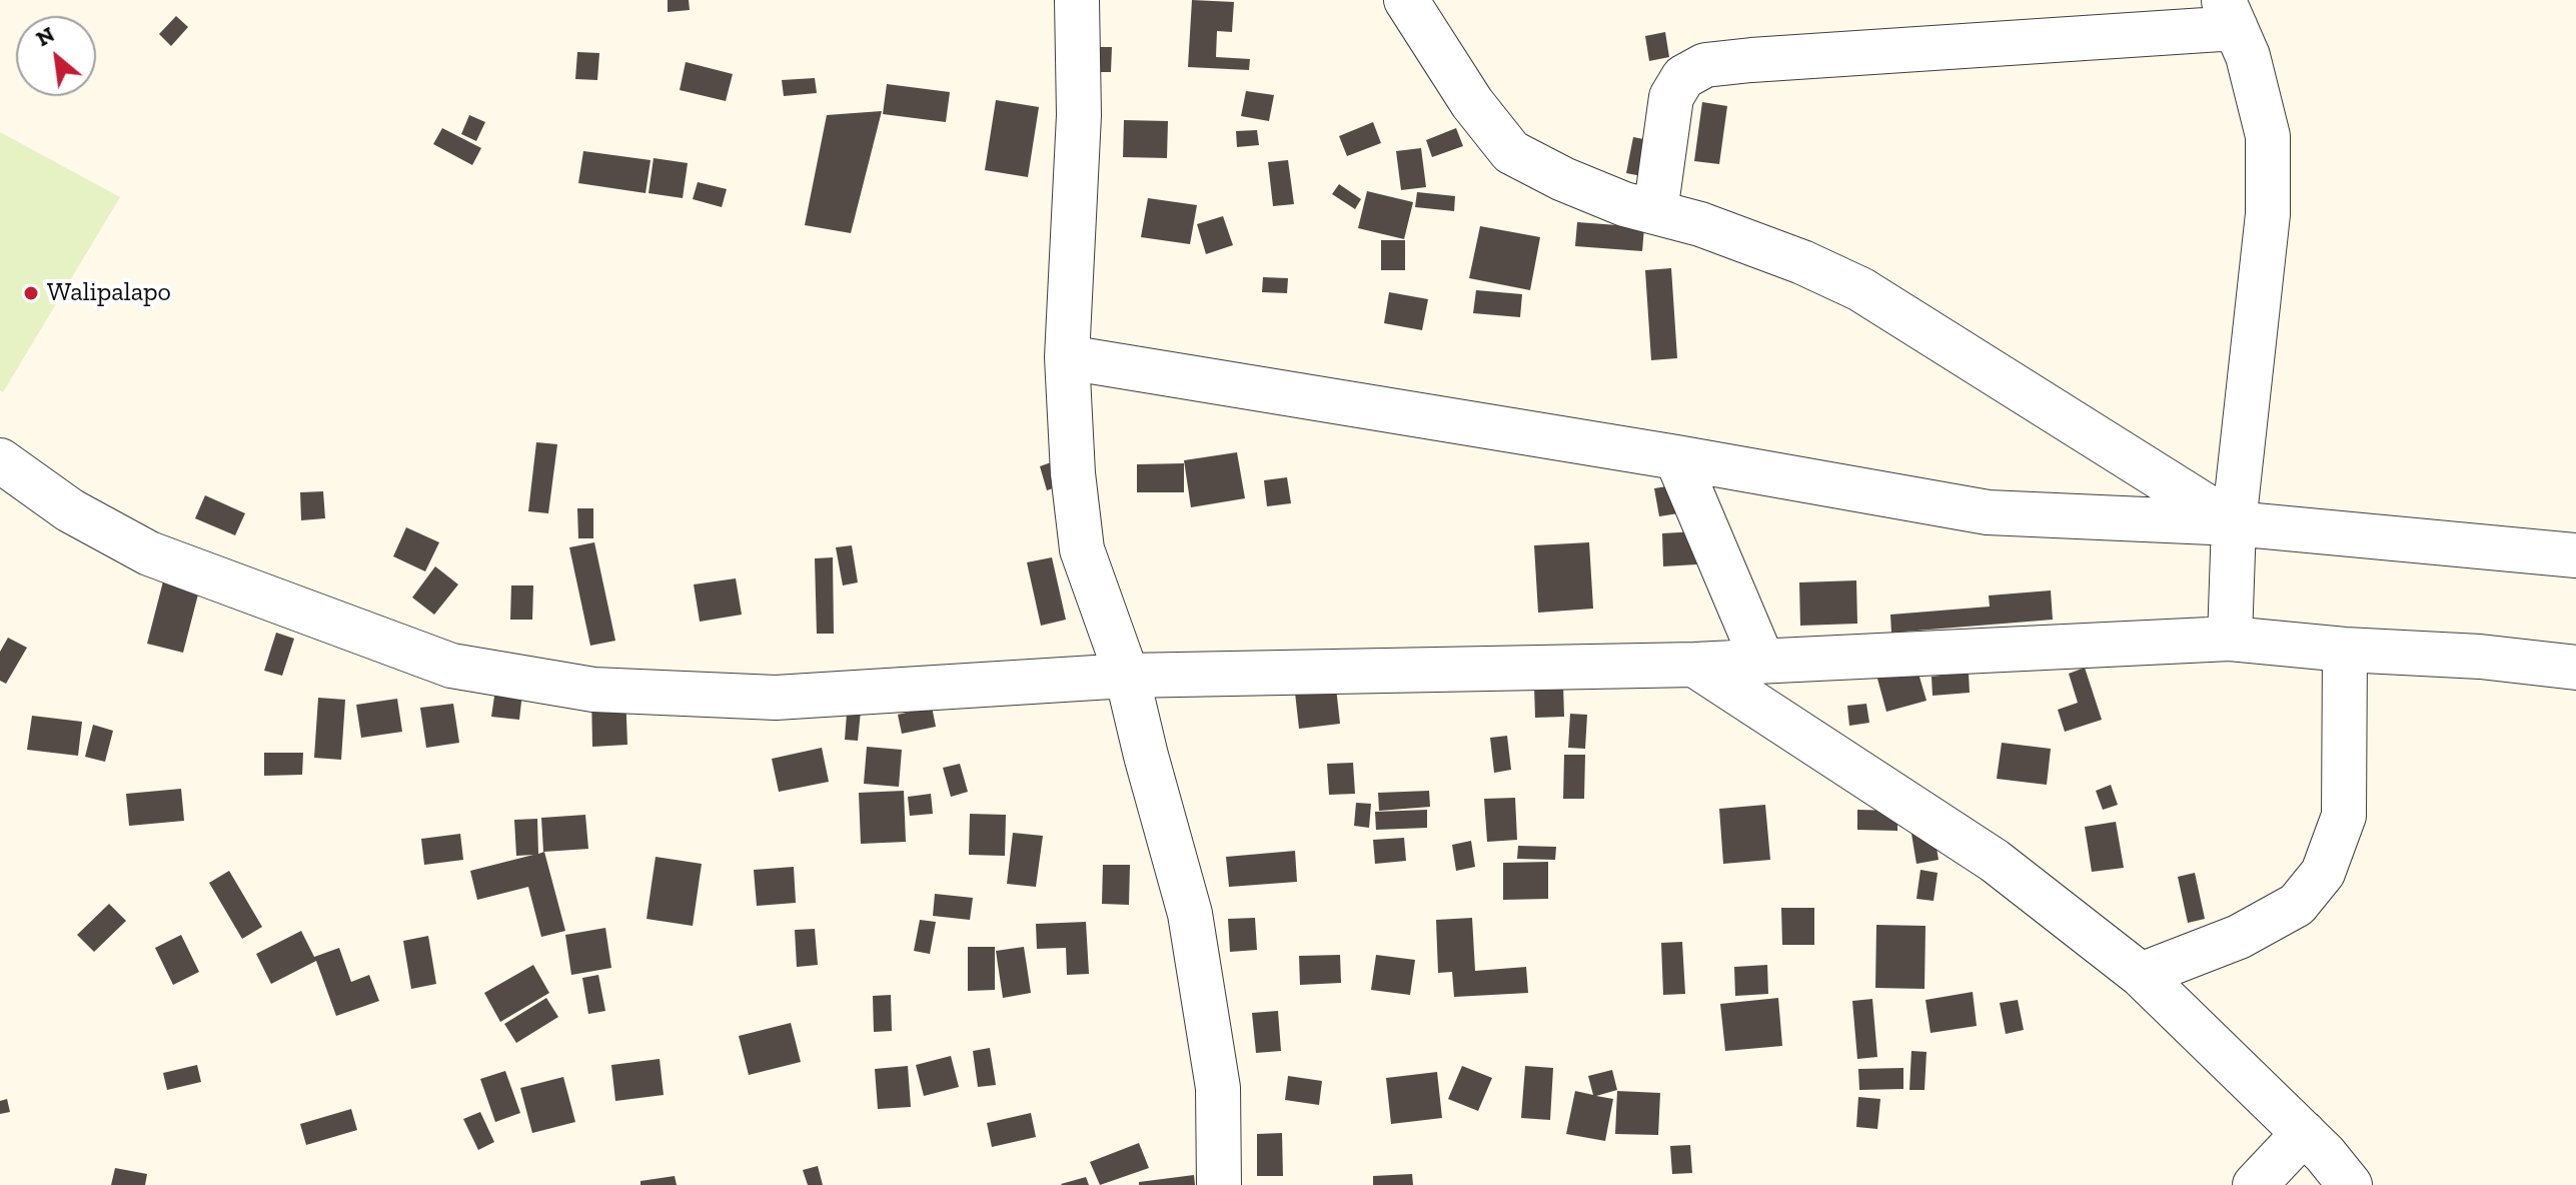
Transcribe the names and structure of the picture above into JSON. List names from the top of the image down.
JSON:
{
  "places": ["Walipalapo"],
  "north": "top left"
}
